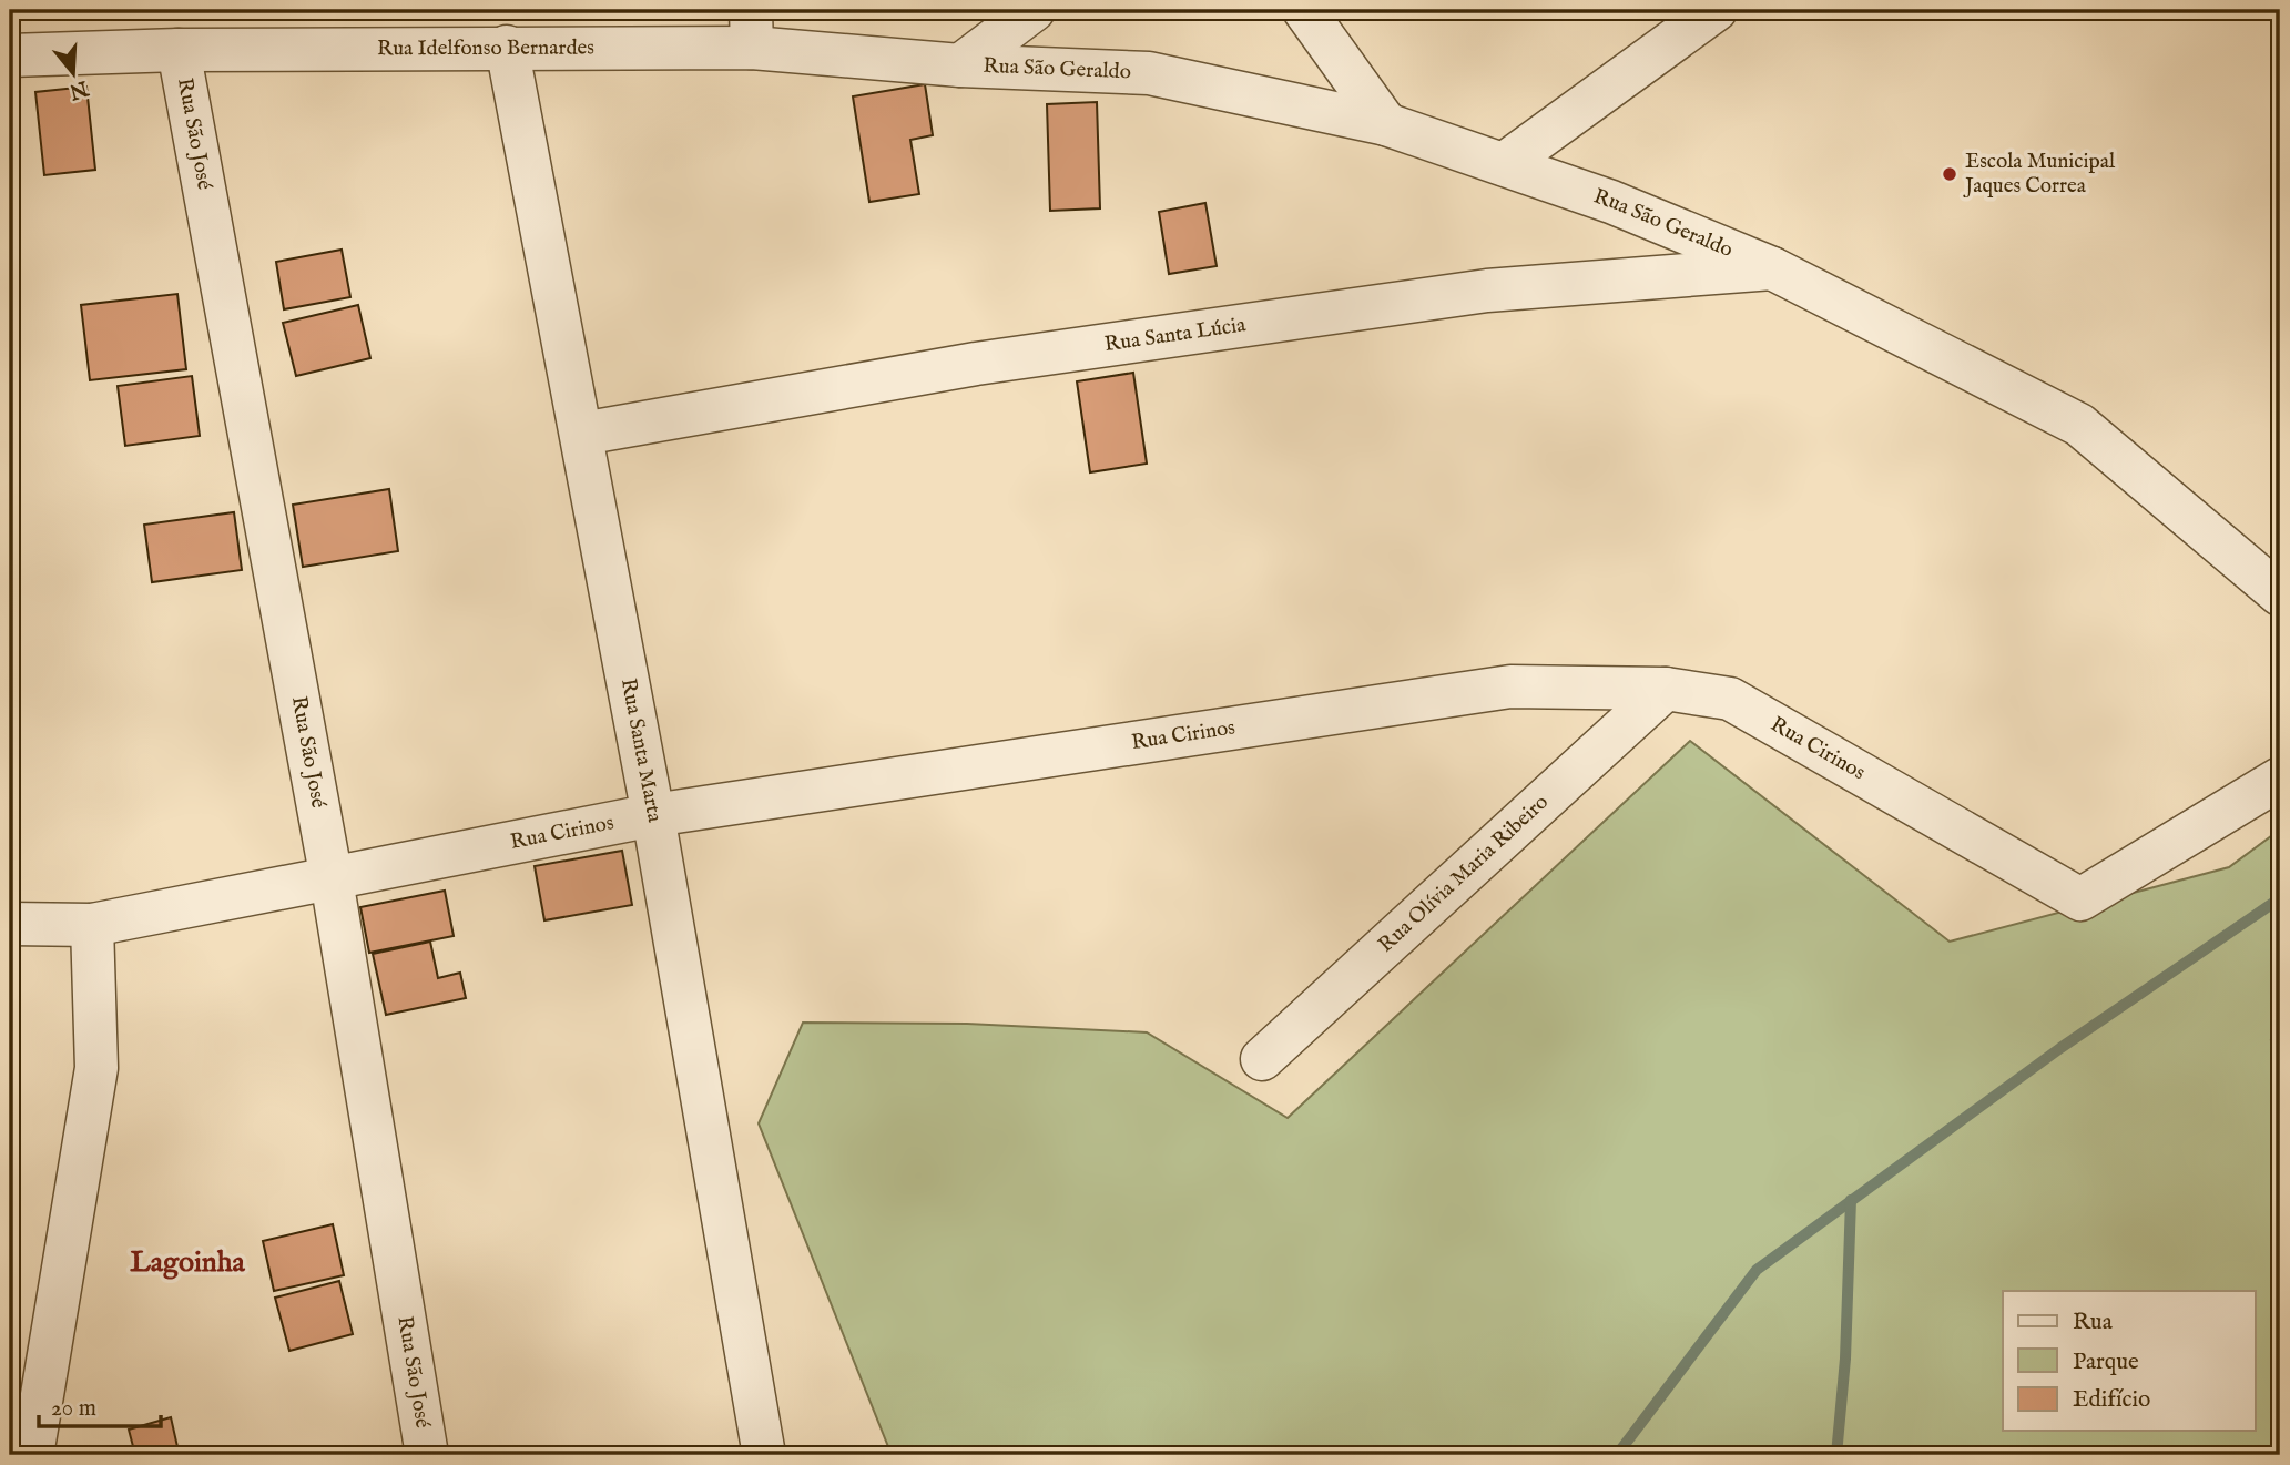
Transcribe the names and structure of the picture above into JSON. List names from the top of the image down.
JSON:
{
  "streets": {
    "street": [
      "Rua Idelfonso Bernardes",
      "Rua São Geraldo",
      "Rua São José",
      "Rua Santa Lúcia",
      "Rua Cirinos",
      "Rua Santa Marta",
      "Rua Olívia Maria Ribeiro"
    ]
  },
  "crossings": [
    ["Rua Idelfonso Bernardes", "Rua São Geraldo"],
    ["Rua Idelfonso Bernardes", "Rua São José"],
    ["Rua Idelfonso Bernardes", "Rua Santa Marta"],
    ["Rua São Geraldo", "Rua Santa Lúcia"],
    ["Rua São José", "Rua Cirinos"],
    ["Rua Santa Lúcia", "Rua Santa Marta"],
    ["Rua Cirinos", "Rua Santa Marta"],
    ["Rua Cirinos", "Rua Olívia Maria Ribeiro"]
  ],
  "districts": ["Lagoinha"],
  "places": ["Escola Municipal Jaques Correa"],
  "legend": ["Rua", "Parque", "Edifício"],
  "scale_bar": "20 m",
  "north": "bottom"
}
